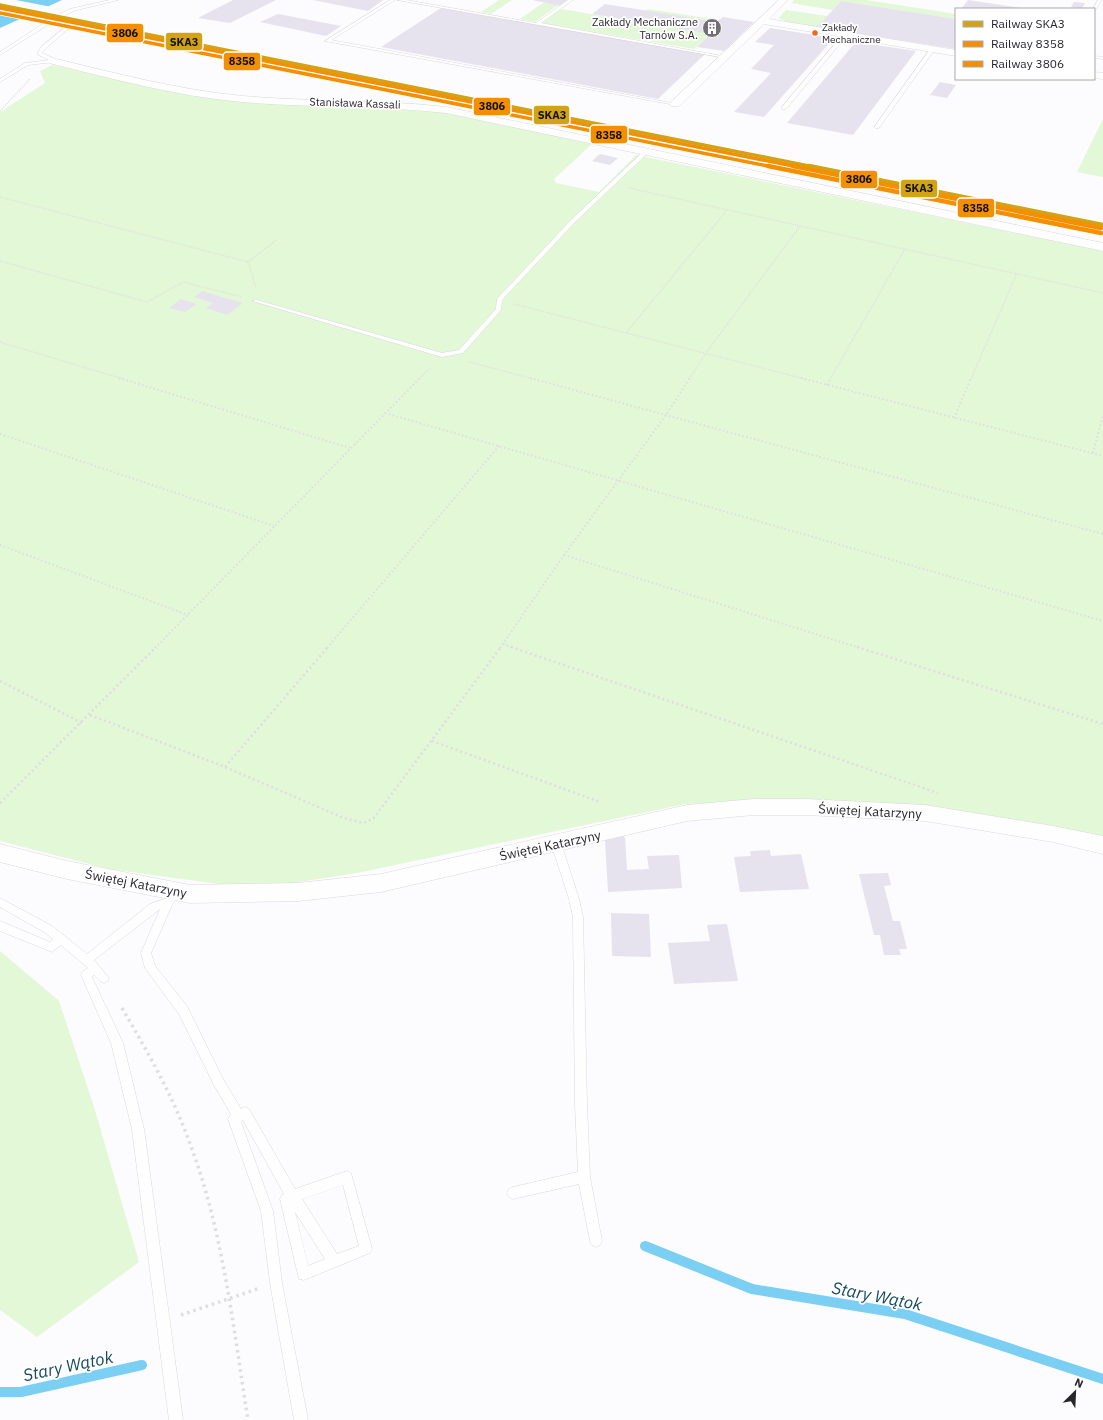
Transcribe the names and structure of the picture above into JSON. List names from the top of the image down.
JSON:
{
  "streets": {
    "street": ["Stanisława Kassali", "Świętej Katarzyny"]
  },
  "water": ["Stary Wątok"],
  "places": {
    "building": ["Zakłady Mechaniczne Tarnów S.A."],
    "other": ["Zakłady Mechaniczne"]
  },
  "lines": ["rail line SKA3", "rail line 3806", "rail line 8358"],
  "legend": ["Railway SKA3", "Railway 8358", "Railway 3806"],
  "north": "top right"
}
